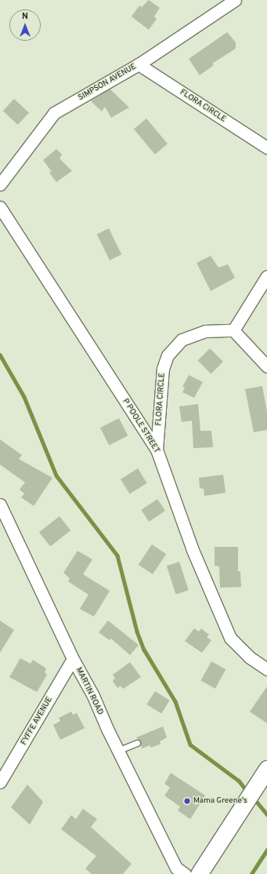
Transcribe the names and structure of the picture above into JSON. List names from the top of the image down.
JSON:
{
  "streets": {
    "street": [
      "SIMPSON AVENUE",
      "FLORA CIRCLE",
      "P POOLE STREET",
      "MARTIN ROAD",
      "FYFFE AVENUE"
    ]
  },
  "crossings": [
    ["SIMPSON AVENUE", "FLORA CIRCLE"],
    ["FLORA CIRCLE", "P POOLE STREET"],
    ["MARTIN ROAD", "FYFFE AVENUE"]
  ],
  "places": ["Mama Greene's"],
  "north": "top"
}
